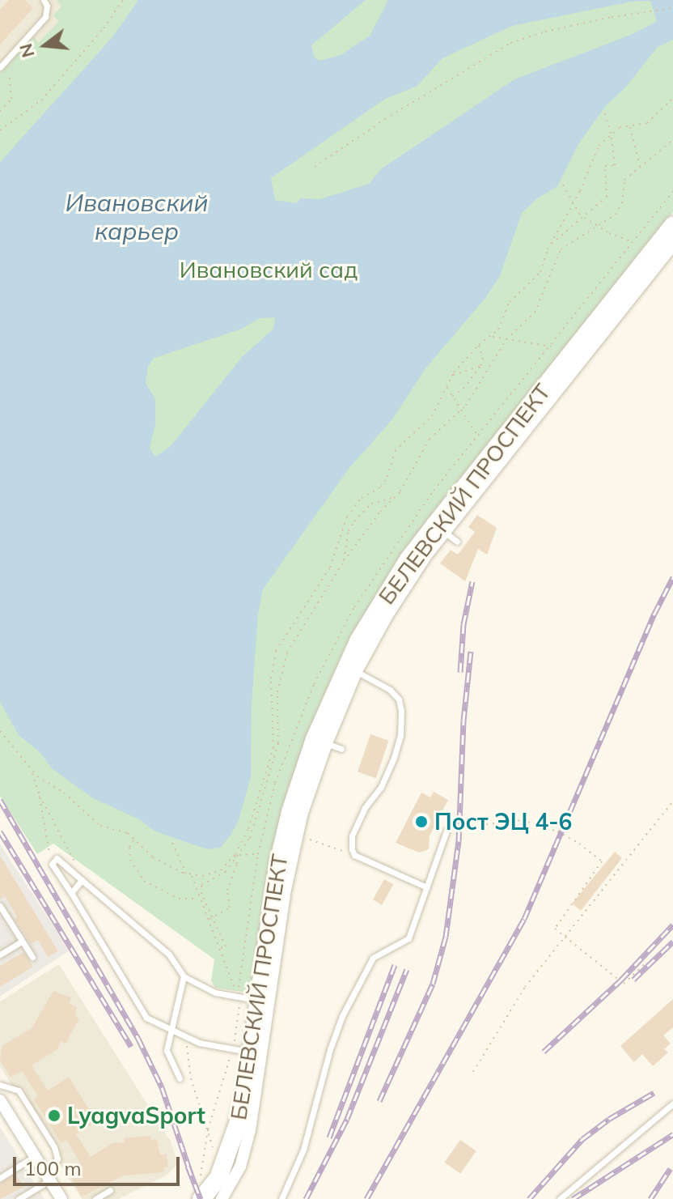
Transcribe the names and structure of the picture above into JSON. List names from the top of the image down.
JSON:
{
  "streets": {
    "street": ["БЕЛЕВСКИЙ ПРОСПЕКТ"]
  },
  "water": ["Ивановский карьер"],
  "parks": ["Ивановский сад"],
  "places": ["Пост ЭЦ 4-6", "LyagvaSport"],
  "scale_bar": "100 m",
  "north": "left"
}
